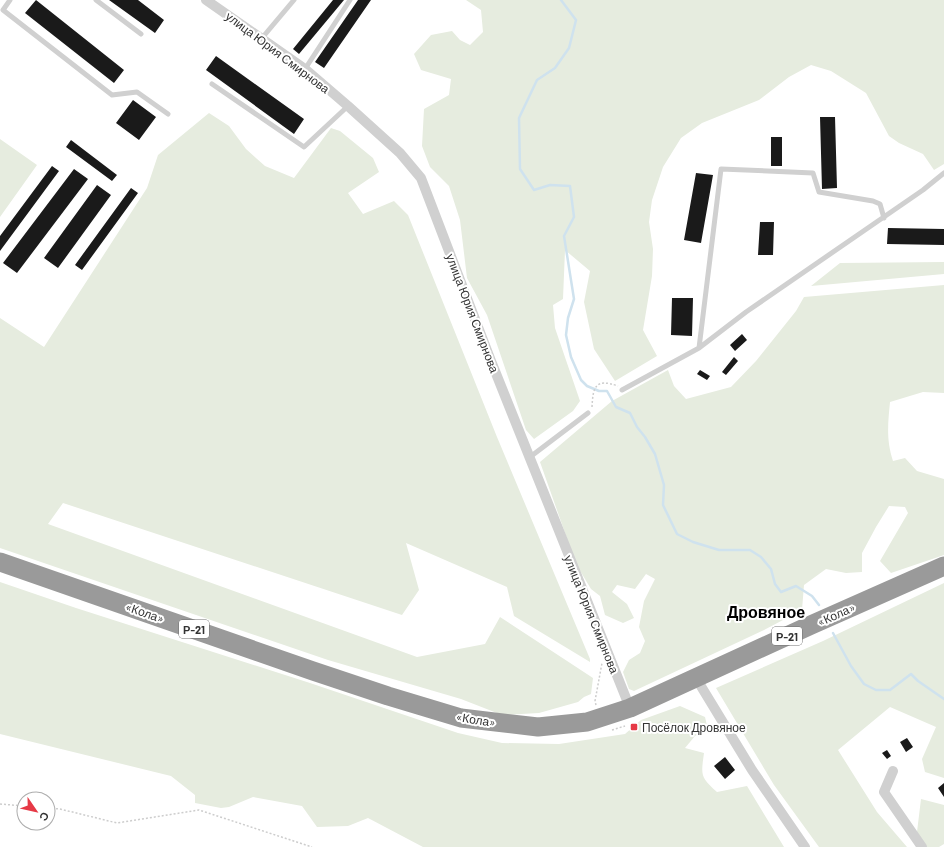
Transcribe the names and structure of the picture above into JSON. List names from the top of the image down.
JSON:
{
  "streets": {
    "highway": ["«Кола»", "Р-21"],
    "street": ["улица Юрия Смирнова"]
  },
  "crossings": [
    ["улица Юрия Смирнова", "«Кола»"]
  ],
  "districts": ["Дровяное"],
  "places": {
    "transit": ["Посёлок Дровяное"]
  },
  "north": "bottom right"
}
